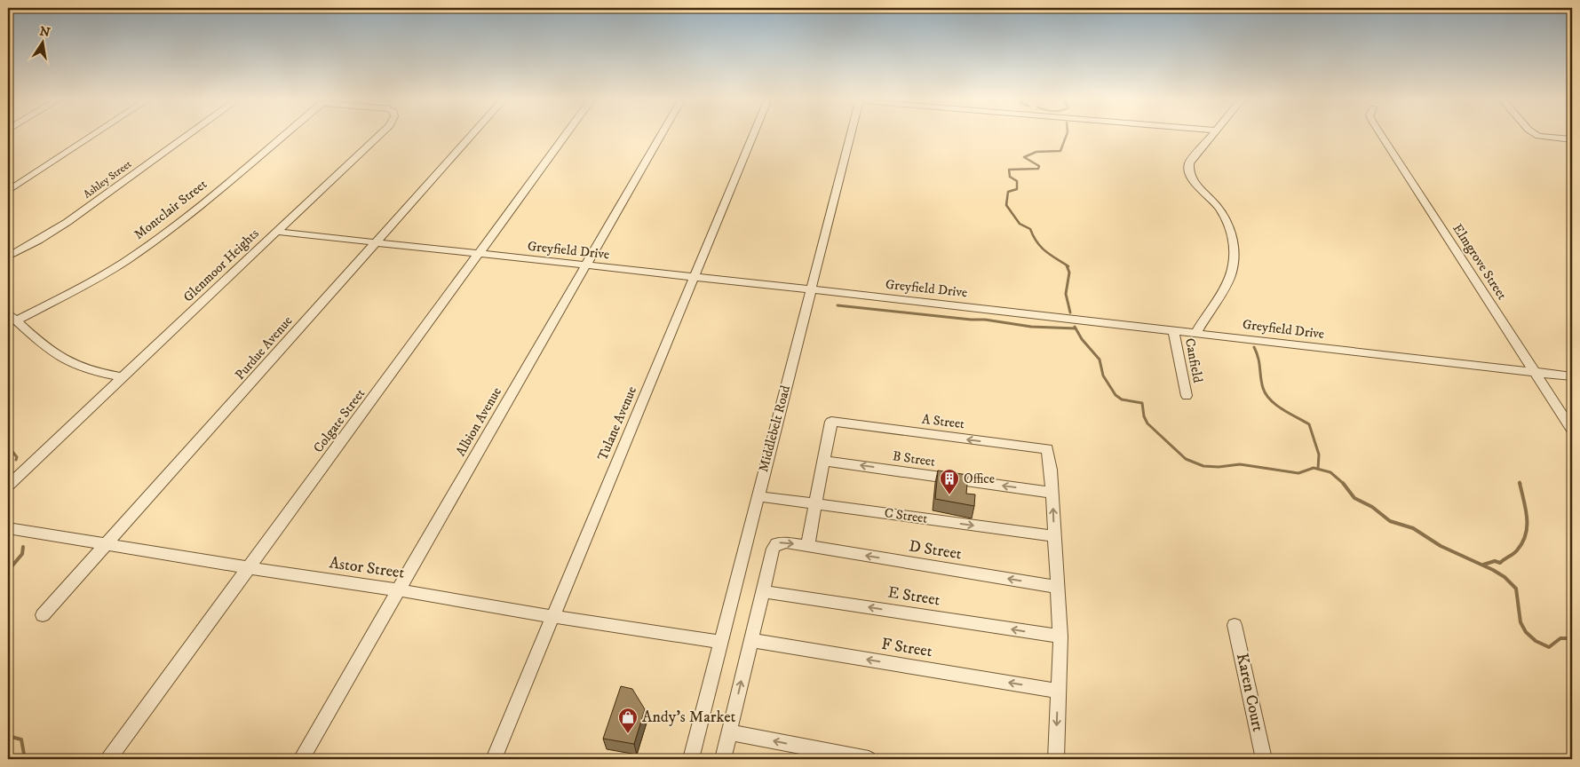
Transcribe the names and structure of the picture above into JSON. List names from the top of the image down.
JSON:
{
  "streets": {
    "street": [
      "Ashley Street",
      "Montclair Street",
      "Greyfield Drive",
      "Elmgrove Street",
      "Glenmoor Heights",
      "Purdue Avenue",
      "Canfield",
      "Colgate Street",
      "Albion Avenue",
      "A Street",
      "Tulane Avenue",
      "Middlebelt Road",
      "B Street",
      "C Street",
      "D Street",
      "Astor Street",
      "E Street",
      "F Street",
      "Karen Court"
    ]
  },
  "crossings": [
    ["Greyfield Drive", "Elmgrove Street"],
    ["Greyfield Drive", "Glenmoor Heights"],
    ["Greyfield Drive", "Purdue Avenue"],
    ["Greyfield Drive", "Canfield"],
    ["Greyfield Drive", "Colgate Street"],
    ["Greyfield Drive", "Albion Avenue"],
    ["Greyfield Drive", "Tulane Avenue"],
    ["Greyfield Drive", "Middlebelt Road"],
    ["Purdue Avenue", "Astor Street"],
    ["Colgate Street", "Astor Street"],
    ["Albion Avenue", "Astor Street"],
    ["A Street", "B Street"],
    ["A Street", "C Street"],
    ["A Street", "D Street"],
    ["Tulane Avenue", "Astor Street"],
    ["Middlebelt Road", "C Street"],
    ["Middlebelt Road", "Astor Street"],
    ["D Street", "E Street"]
  ],
  "one_way": ["B Street", "C Street", "E Street"],
  "places": {
    "building": ["Office"],
    "shop": ["Andy's Market"]
  },
  "north": "top"
}
